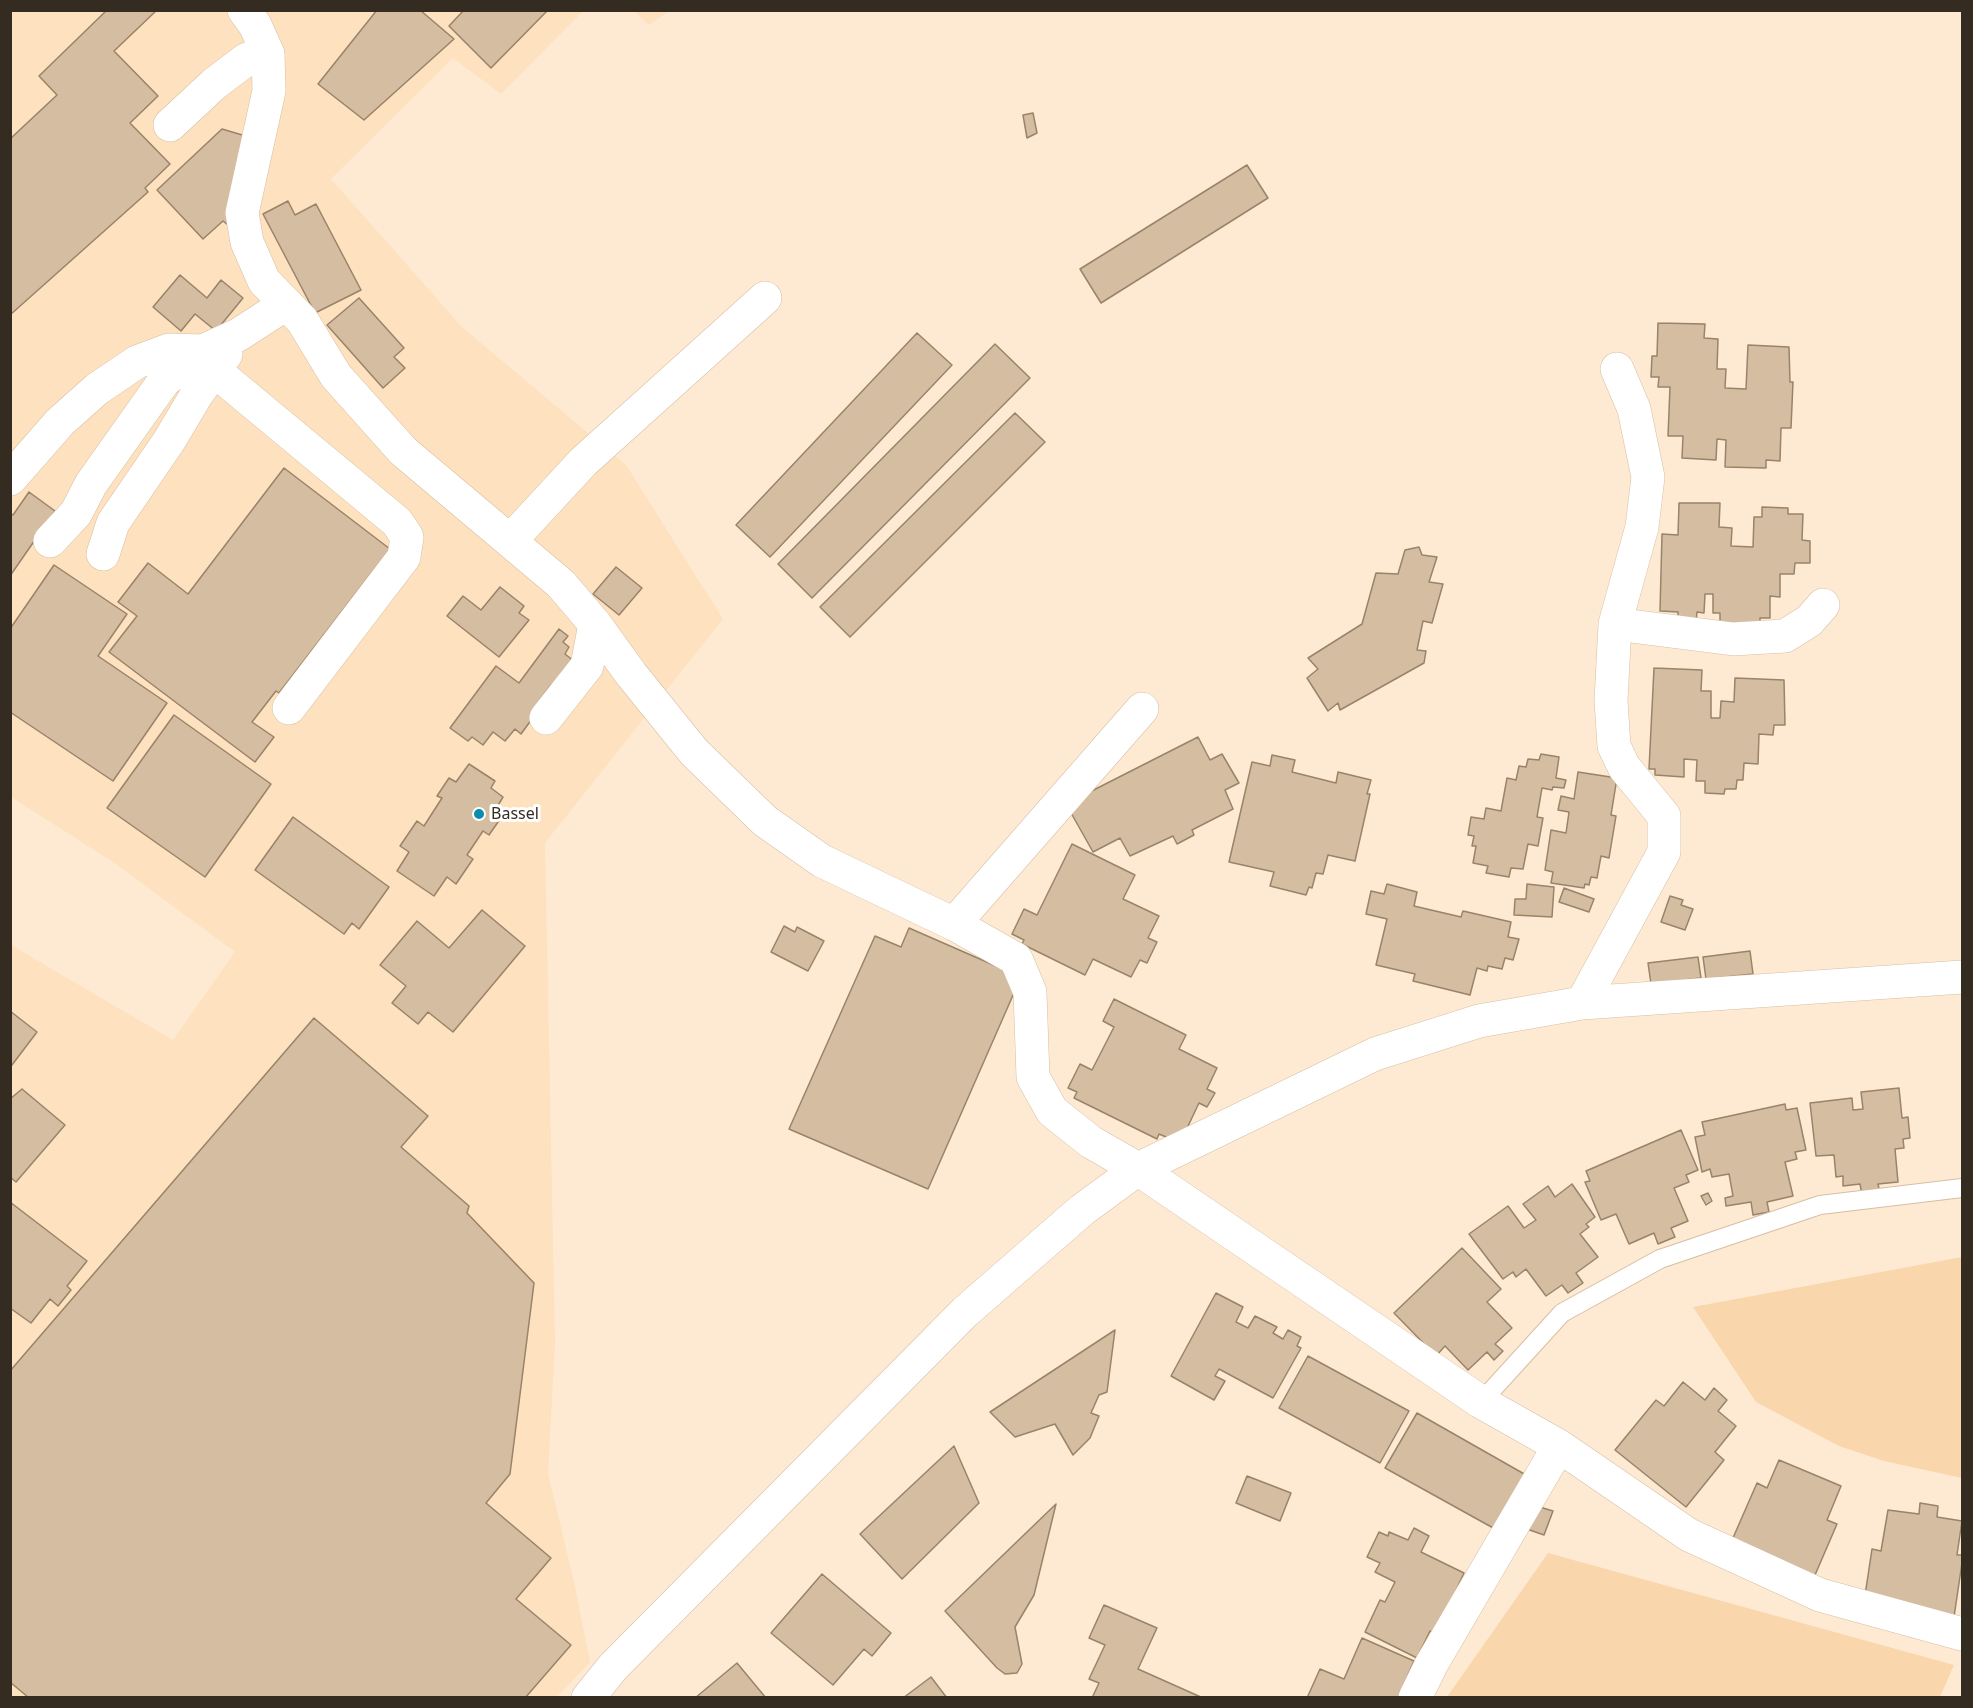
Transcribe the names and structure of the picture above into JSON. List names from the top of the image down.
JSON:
{
  "places": ["Bassel"]
}
